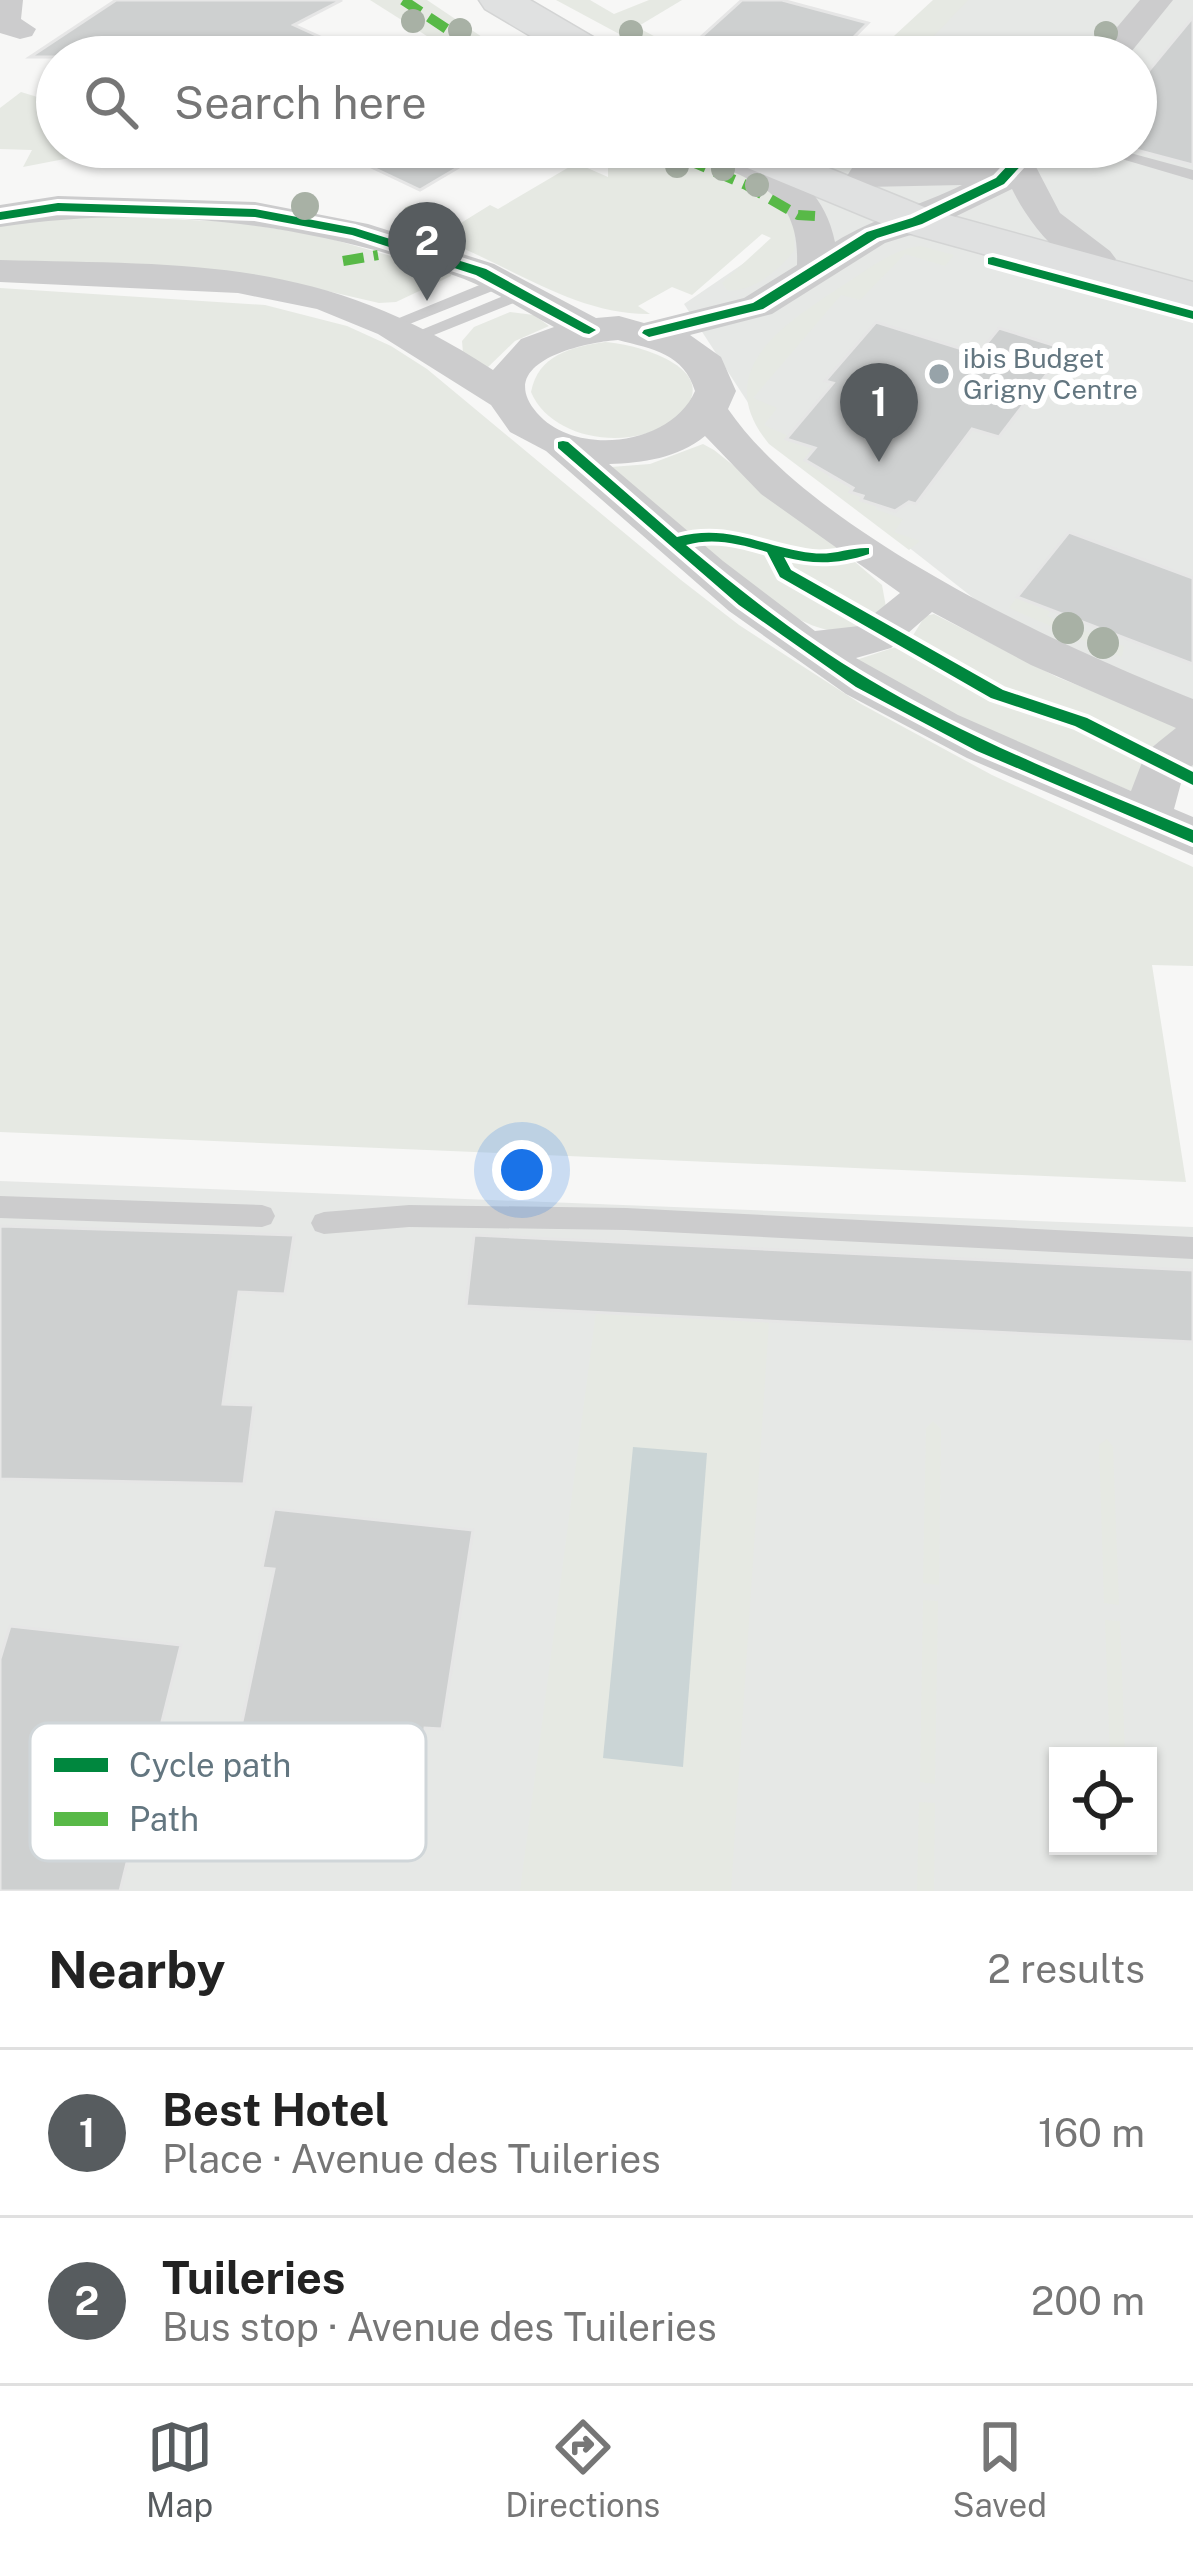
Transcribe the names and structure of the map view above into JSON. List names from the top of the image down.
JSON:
{
  "places": ["ibis Budget Grigny Centre"],
  "legend": ["Cycle path", "Path"],
  "page": {
    "search": "Search here",
    "pins": ["2", "1"],
    "heading": ["Nearby", "2 results"],
    "list": [
      {
        "mark": "1",
        "name": "Best Hotel",
        "note": "Place · Avenue des Tuileries",
        "value": "160 m"
      },
      {
        "mark": "2",
        "name": "Tuileries",
        "note": "Bus stop · Avenue des Tuileries",
        "value": "200 m"
      }
    ],
    "nav": ["Map", "Directions", "Saved"]
  }
}
